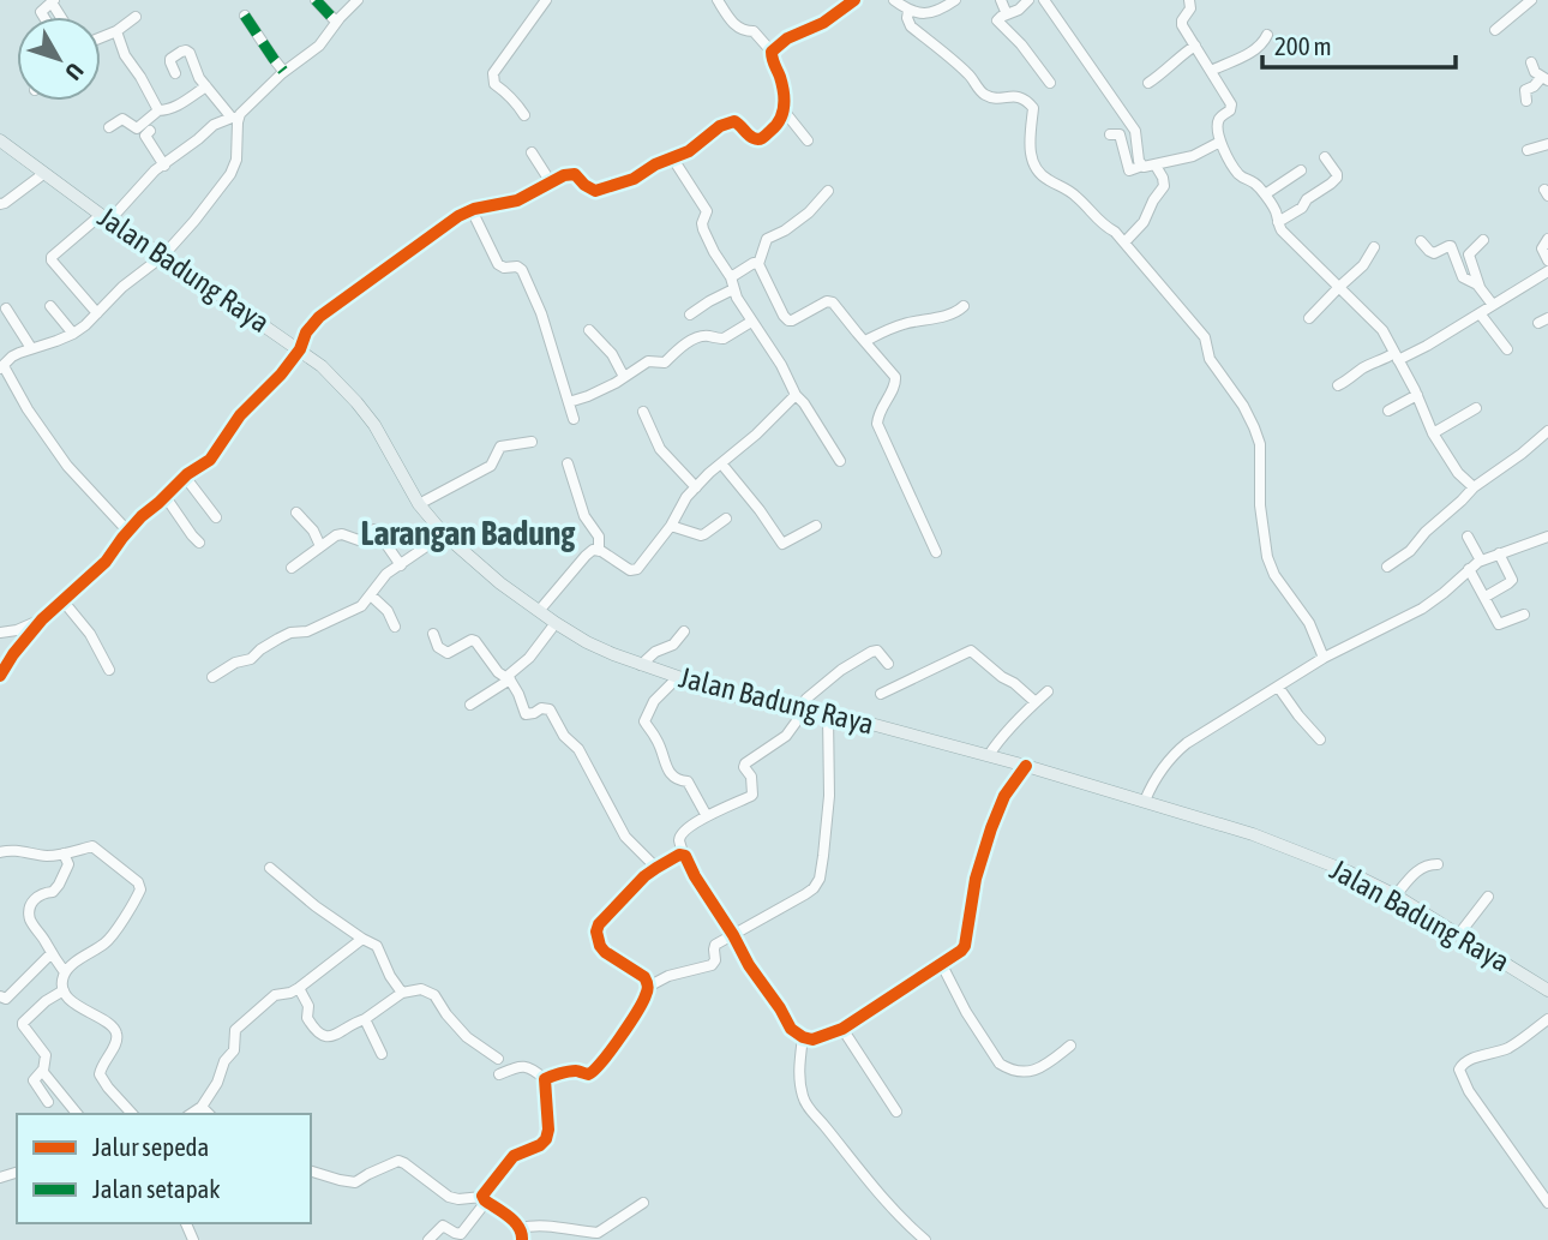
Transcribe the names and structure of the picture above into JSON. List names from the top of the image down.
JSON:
{
  "streets": {
    "main road": ["Jalan Badung Raya"]
  },
  "districts": ["Larangan Badung"],
  "legend": ["Jalur sepeda", "Jalan setapak"],
  "scale_bar": "200 m",
  "north": "bottom right"
}
